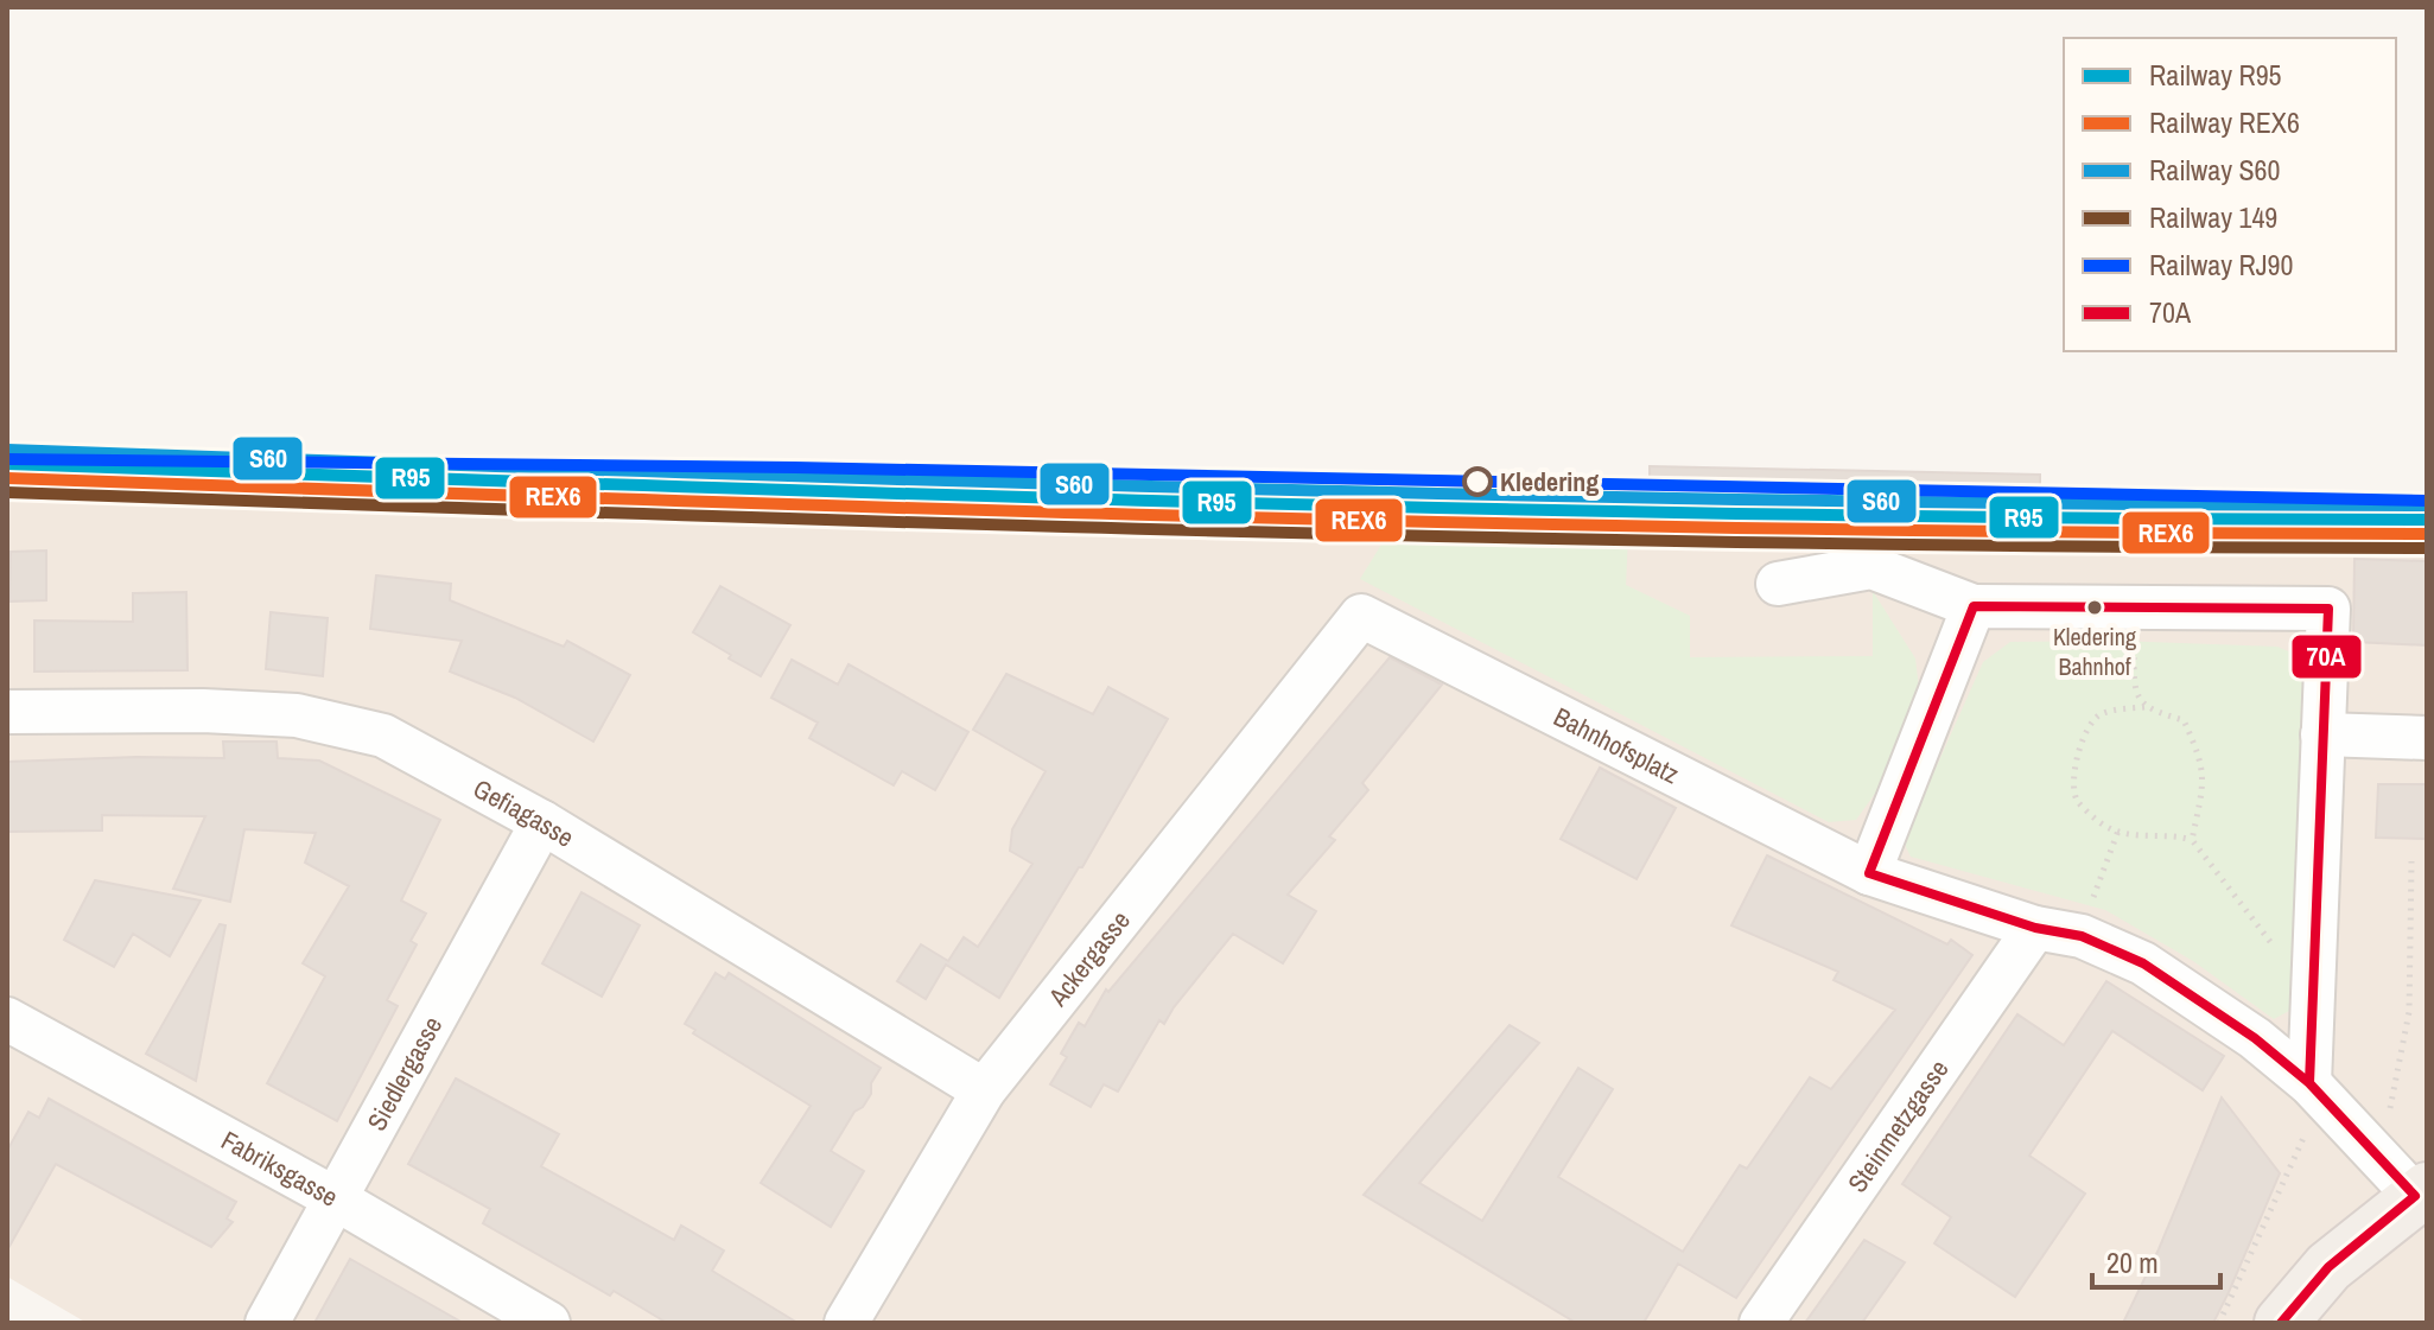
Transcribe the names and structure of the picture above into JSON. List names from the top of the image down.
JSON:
{
  "streets": {
    "street": [
      "Bahnhofsplatz",
      "Gefiagasse",
      "Ackergasse",
      "Siedlergasse",
      "Steinmetzgasse",
      "Fabriksgasse"
    ]
  },
  "crossings": [
    ["Bahnhofsplatz", "Ackergasse"],
    ["Bahnhofsplatz", "Steinmetzgasse"],
    ["Gefiagasse", "Ackergasse"],
    ["Gefiagasse", "Siedlergasse"],
    ["Siedlergasse", "Fabriksgasse"]
  ],
  "places": ["Kledering", "Kledering Bahnhof"],
  "lines": [
    "rail line S60",
    "rail line RJ90",
    "rail line R95",
    "rail line REX6",
    "rail line 149",
    "transit line 70A"
  ],
  "legend": [
    "Railway R95",
    "Railway REX6",
    "Railway S60",
    "Railway 149",
    "Railway RJ90",
    "70A"
  ],
  "scale_bar": "20 m"
}
